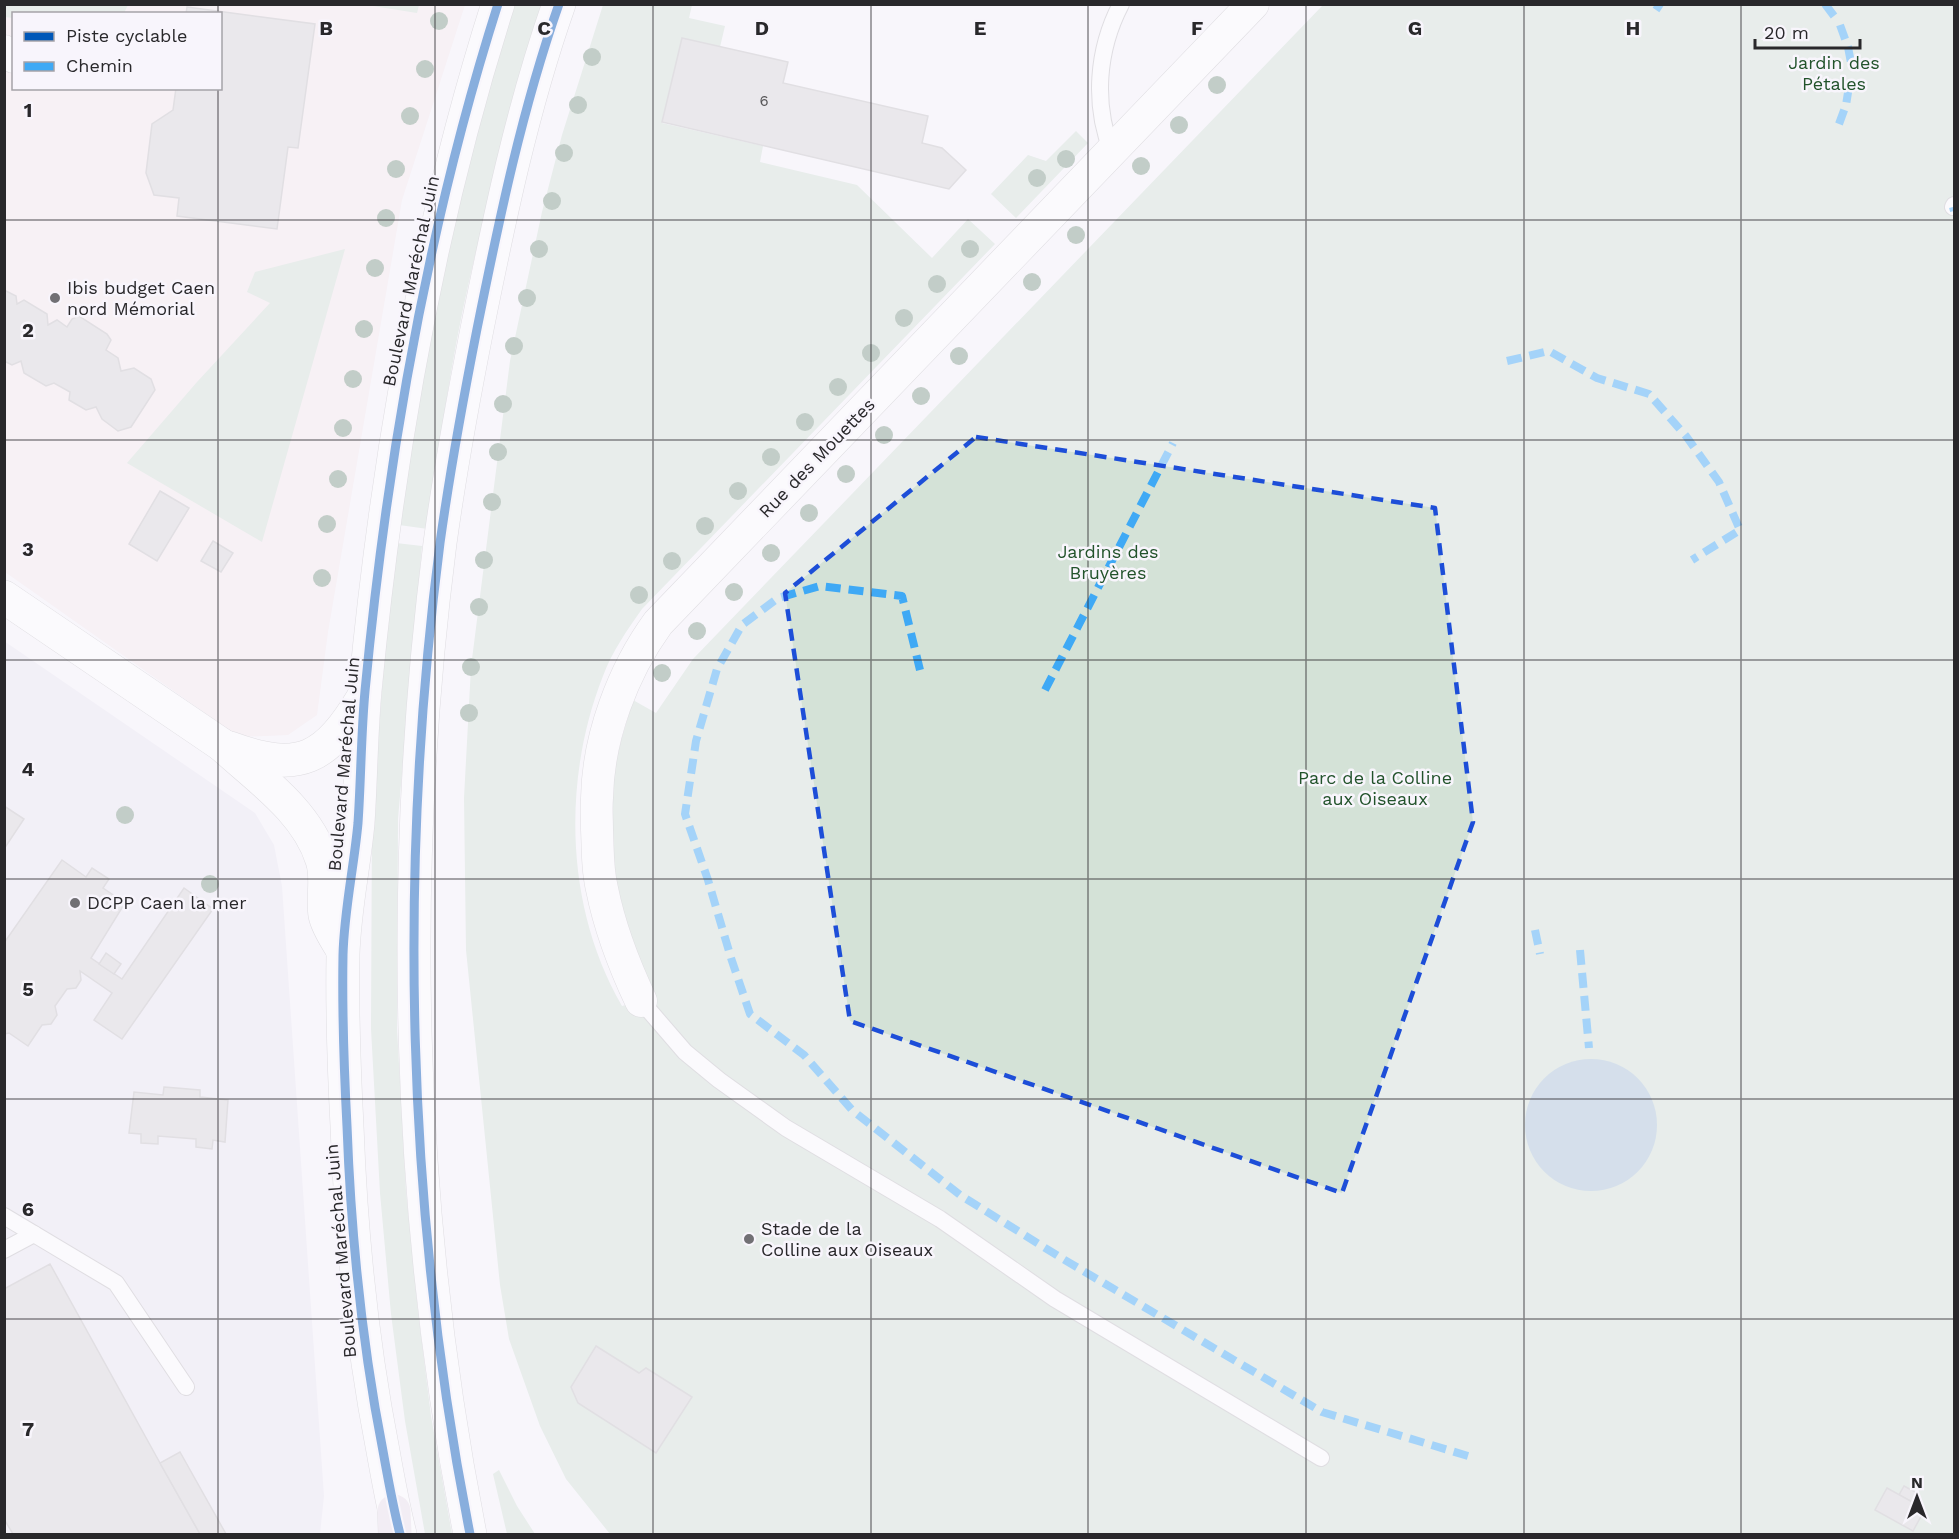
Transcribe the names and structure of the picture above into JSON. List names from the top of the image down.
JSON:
{
  "streets": {
    "main road": ["Boulevard Maréchal Juin"],
    "street": ["Rue des Mouettes"]
  },
  "parks": ["Jardin des Pétales", "Jardins des Bruyères", "Parc de la Colline aux Oiseaux"],
  "places": ["Ibis budget Caen nord Mémorial", "DCPP Caen la mer", "Stade de la Colline aux Oiseaux"],
  "house_numbers": ["6"],
  "legend": ["Piste cyclable", "Chemin"],
  "scale_bar": "20 m",
  "north": "top",
  "grid": {
    "columns": [
      "B",
      "C",
      "D",
      "E",
      "F",
      "G",
      "H"
    ],
    "rows": [
      "1",
      "2",
      "3",
      "4",
      "5",
      "6",
      "7"
    ]
  }
}
